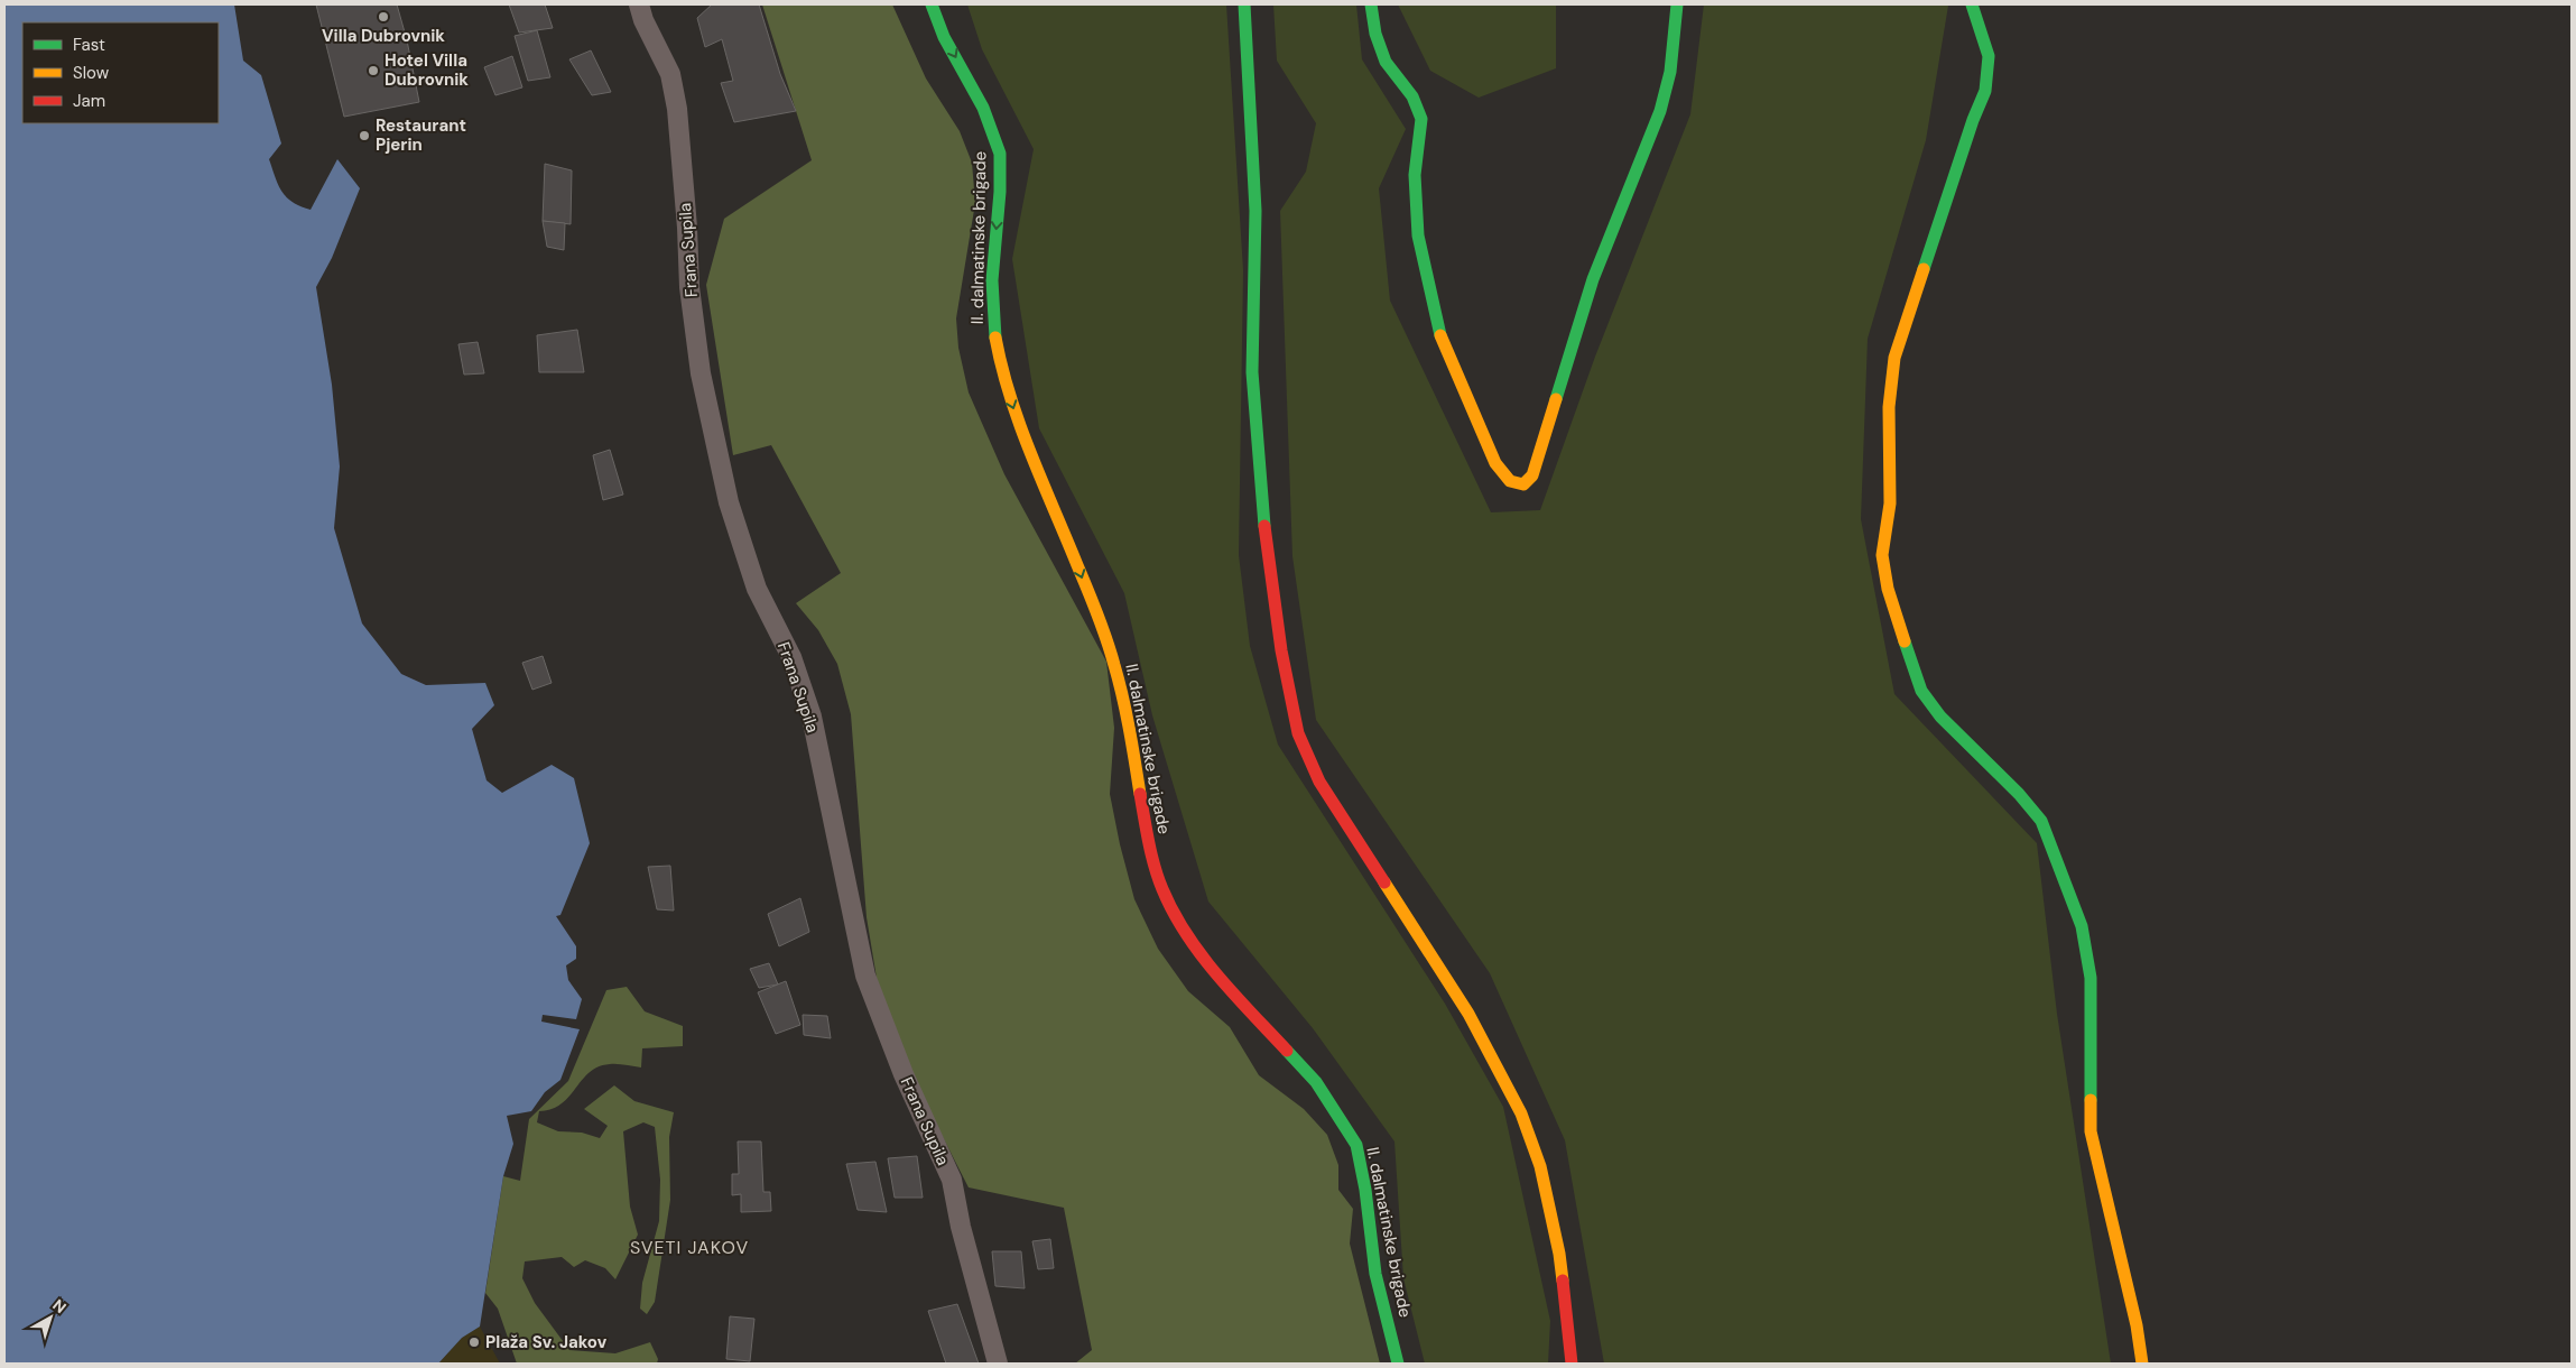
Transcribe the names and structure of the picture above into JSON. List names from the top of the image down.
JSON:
{
  "streets": {
    "street": ["II. dalmatinske brigade", "Frana Supila"]
  },
  "one_way": ["II. dalmatinske brigade"],
  "districts": ["SVETI JAKOV"],
  "places": [
    "Villa Dubrovnik",
    "Hotel Villa Dubrovnik",
    "Restaurant Pjerin",
    "Plaža Sv. Jakov"
  ],
  "legend": ["Fast", "Slow", "Jam"],
  "north": "top right"
}
